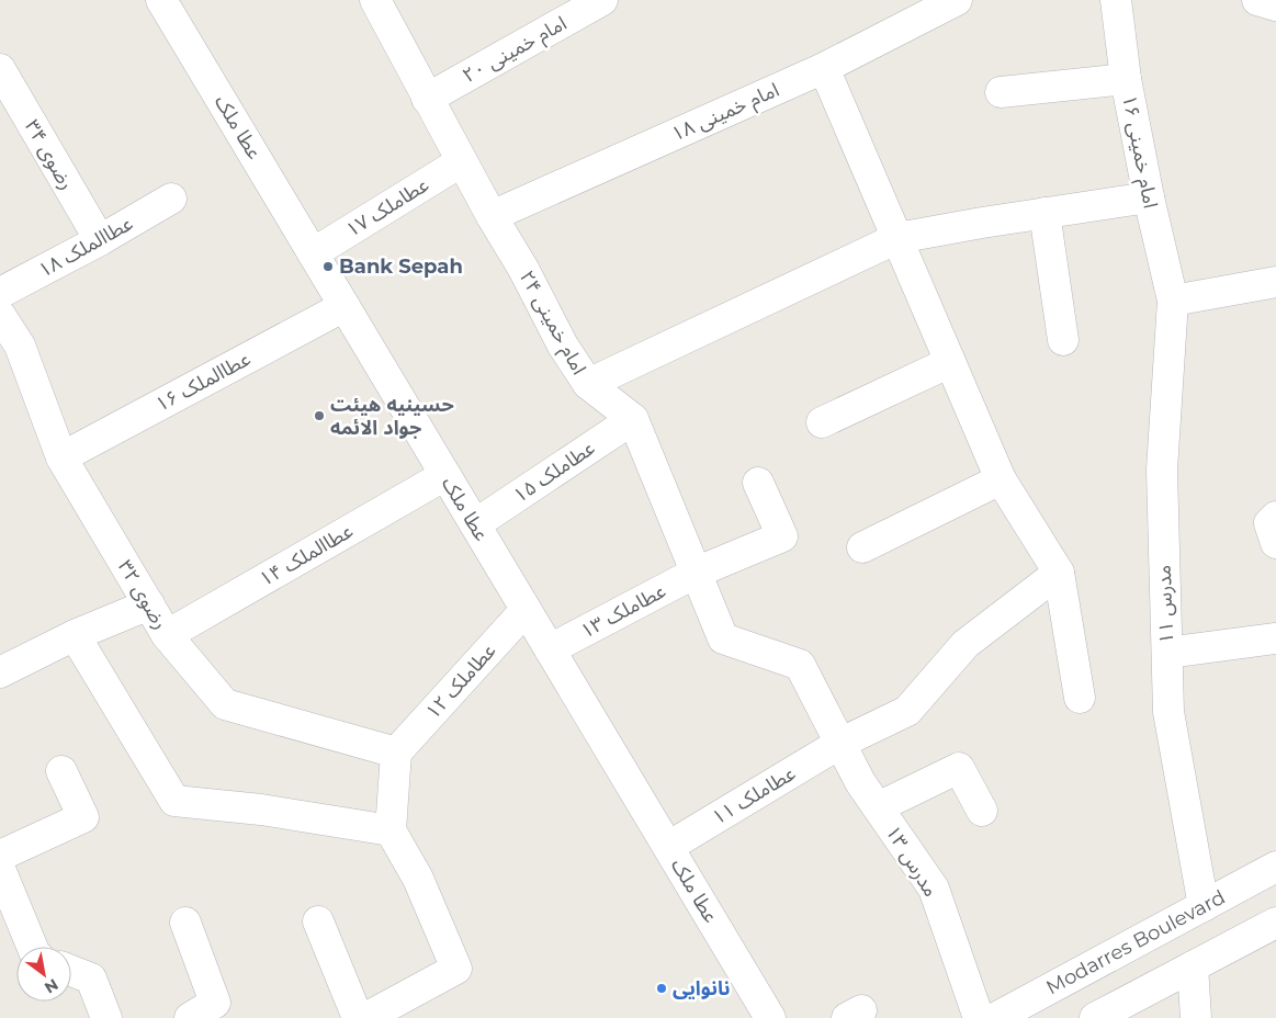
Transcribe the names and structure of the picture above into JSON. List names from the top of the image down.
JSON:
{
  "streets": {
    "street": [
      "امام خمینی ۲۰",
      "امام خمینی ۱۸",
      "عطا ملک",
      "امام خمینی ۱۶",
      "رضوی ۳۴",
      "عطاملک ۱۷",
      "عطاالملک ۱۸",
      "امام خمینی ۲۴",
      "عطاالملک ۱۶",
      "عطاملک ۱۵",
      "عطاالملک ۱۴",
      "رضوی ۳۲",
      "مدرس ۱۱",
      "عطاملک ۱۳",
      "عطاملک ۱۲",
      "عطاملک ۱۱",
      "مدرس ۱۳",
      "Modarres Boulevard"
    ]
  },
  "crossings": [
    ["امام خمینی ۲۰", "امام خمینی ۲۴"],
    ["امام خمینی ۱۸", "امام خمینی ۲۴"],
    ["عطا ملک", "عطاملک ۱۷"],
    ["عطا ملک", "عطاالملک ۱۶"],
    ["عطا ملک", "عطاملک ۱۵"],
    ["عطا ملک", "عطاالملک ۱۴"],
    ["عطا ملک", "عطاملک ۱۳"],
    ["عطا ملک", "عطاملک ۱۲"],
    ["عطا ملک", "عطاملک ۱۱"],
    ["امام خمینی ۱۶", "مدرس ۱۱"],
    ["رضوی ۳۴", "عطاالملک ۱۸"],
    ["عطاملک ۱۷", "امام خمینی ۲۴"],
    ["امام خمینی ۲۴", "عطاملک ۱۵"],
    ["امام خمینی ۲۴", "عطاملک ۱۳"],
    ["امام خمینی ۲۴", "عطاملک ۱۱"],
    ["امام خمینی ۲۴", "مدرس ۱۳"],
    ["عطاالملک ۱۶", "رضوی ۳۲"],
    ["عطاالملک ۱۴", "رضوی ۳۲"],
    ["رضوی ۳۲", "عطاملک ۱۲"],
    ["مدرس ۱۱", "Modarres Boulevard"],
    ["عطاملک ۱۱", "مدرس ۱۳"]
  ],
  "places": ["Bank Sepah", "حسینیه هیئت جواد الائمه", "نانوایی"],
  "north": "bottom right"
}
